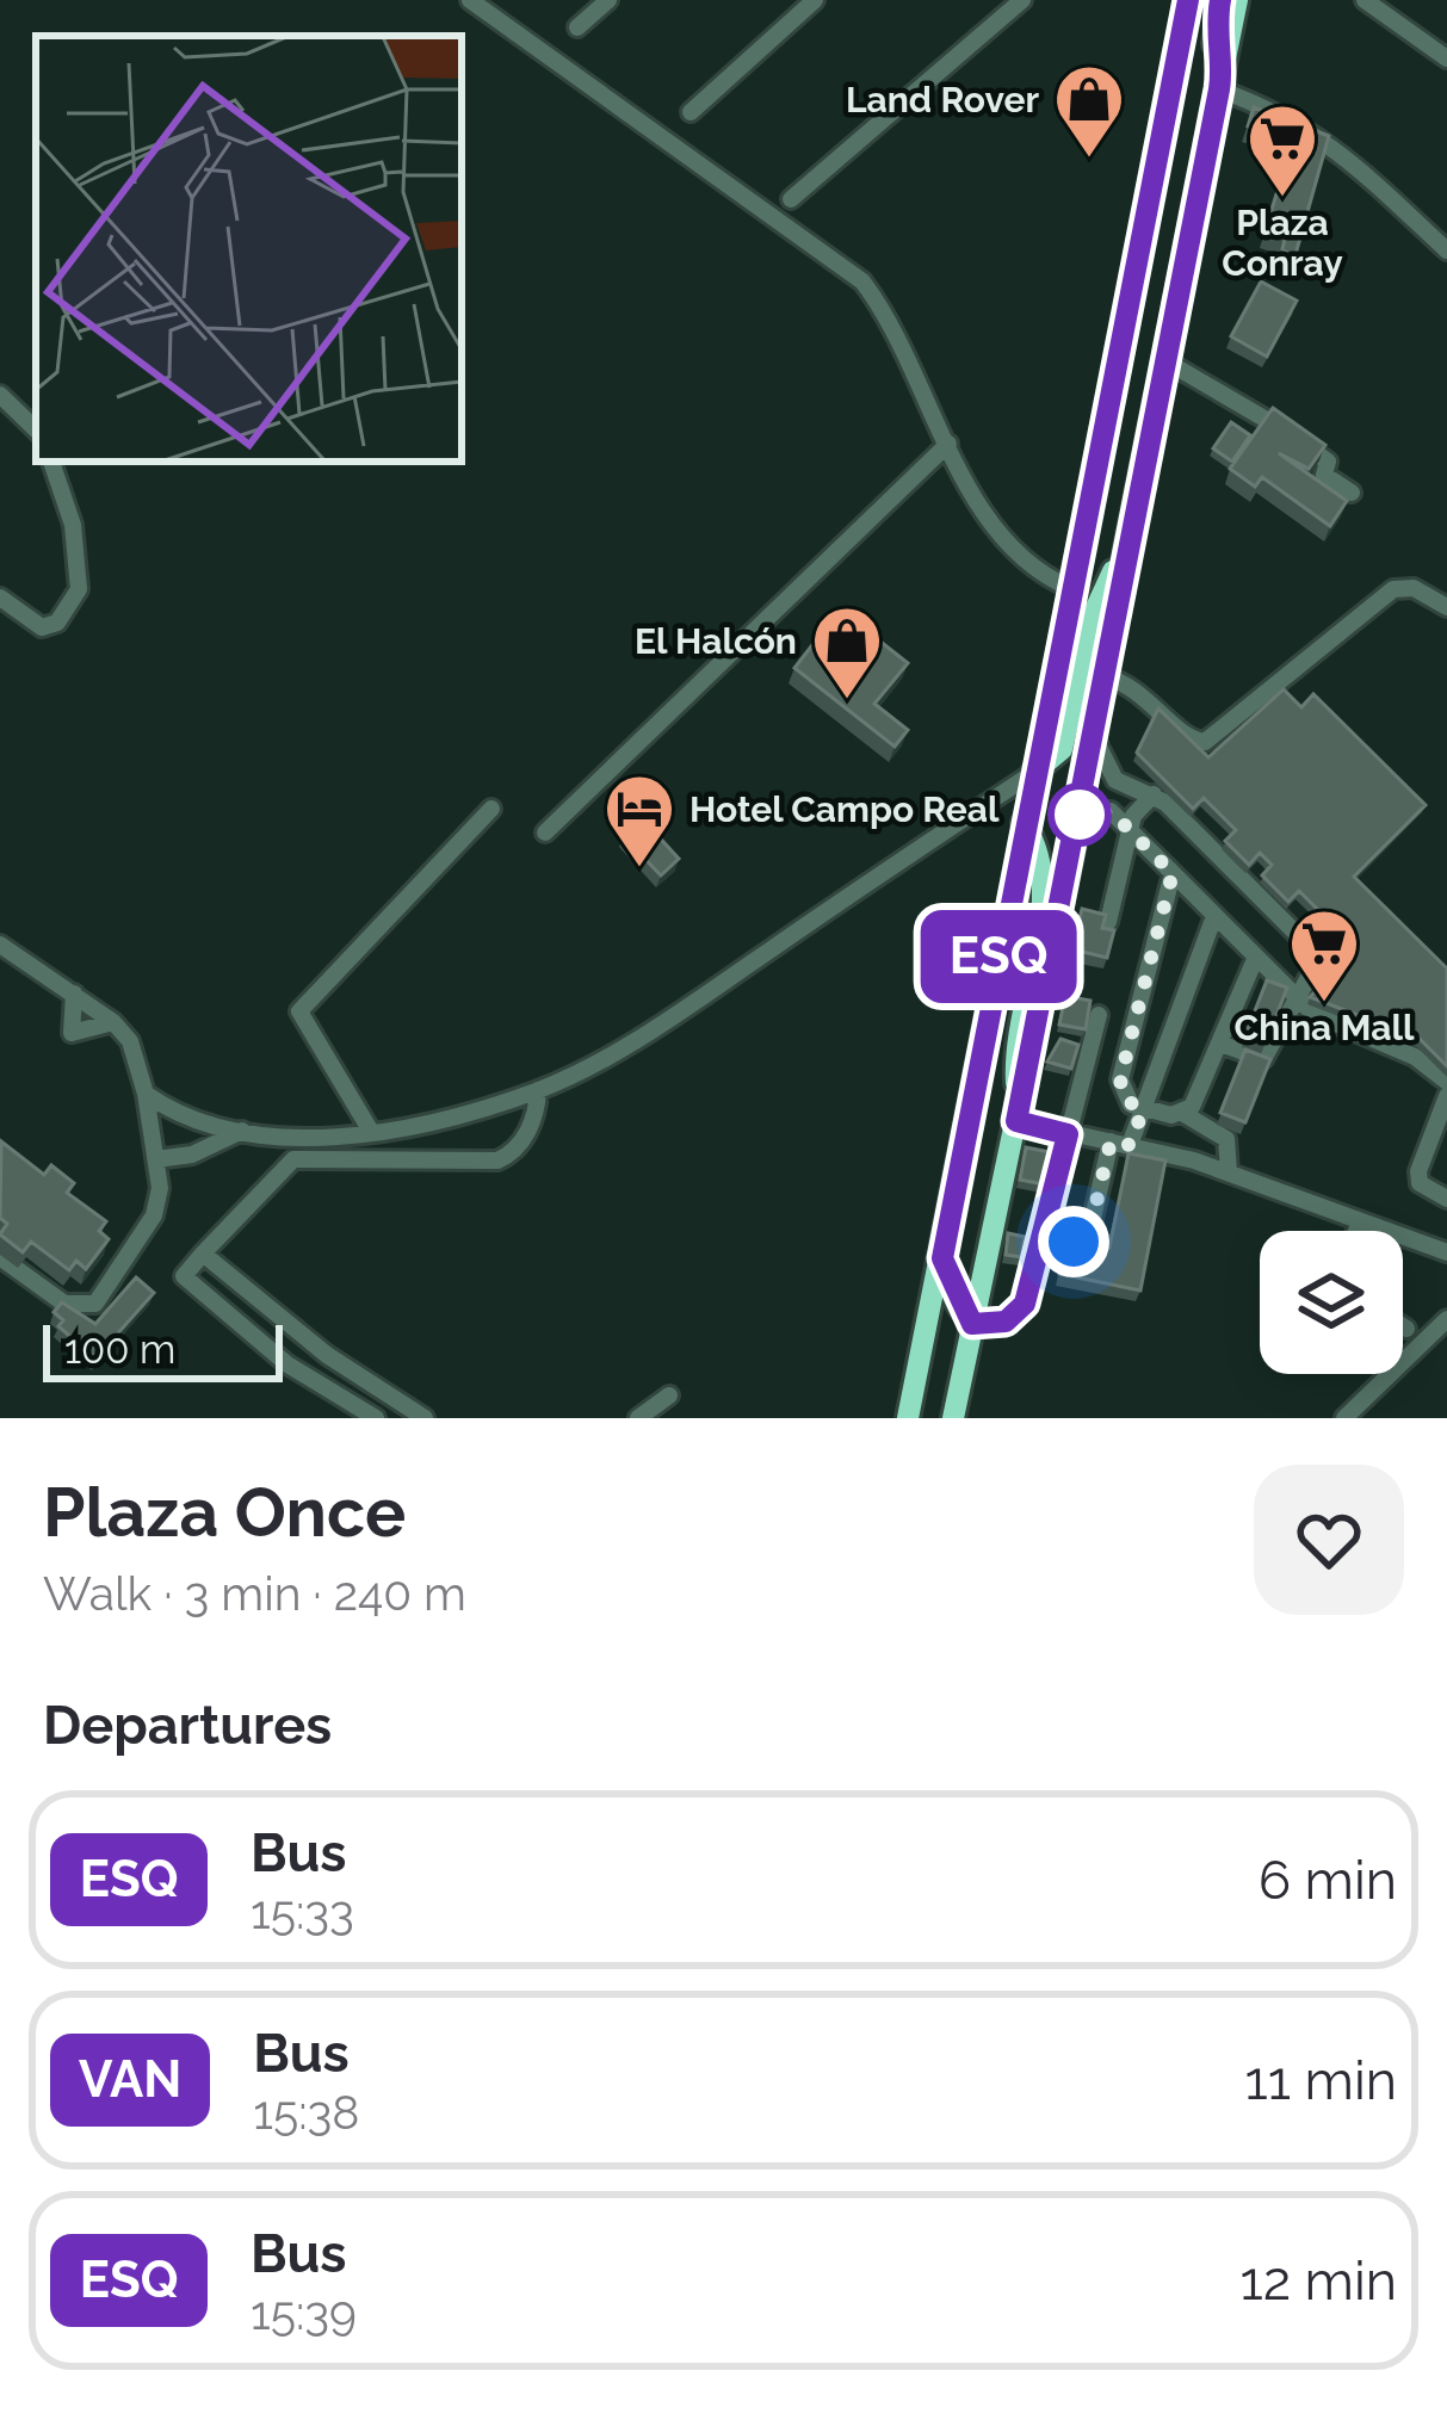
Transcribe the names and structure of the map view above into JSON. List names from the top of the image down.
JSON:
{
  "places": {
    "shop": ["Land Rover", "El Halcón"],
    "supermarket": ["Plaza Conray", "China Mall"],
    "hotel": ["Hotel Campo Real"]
  },
  "lines": ["bus line ESQ"],
  "scale_bar": "100 m",
  "page": {
    "on_map": "ESQ",
    "scale": "100 m",
    "heading": [
      ["Plaza Once", "Walk · 3 min · 240 m"],
      "Departures"
    ],
    "list": [
      {
        "mark": "ESQ",
        "name": "Bus",
        "note": "15:33",
        "value": "6 min"
      },
      {
        "mark": "VAN",
        "name": "Bus",
        "note": "15:38",
        "value": "11 min"
      },
      {
        "mark": "ESQ",
        "name": "Bus",
        "note": "15:39",
        "value": "12 min"
      }
    ]
  }
}
